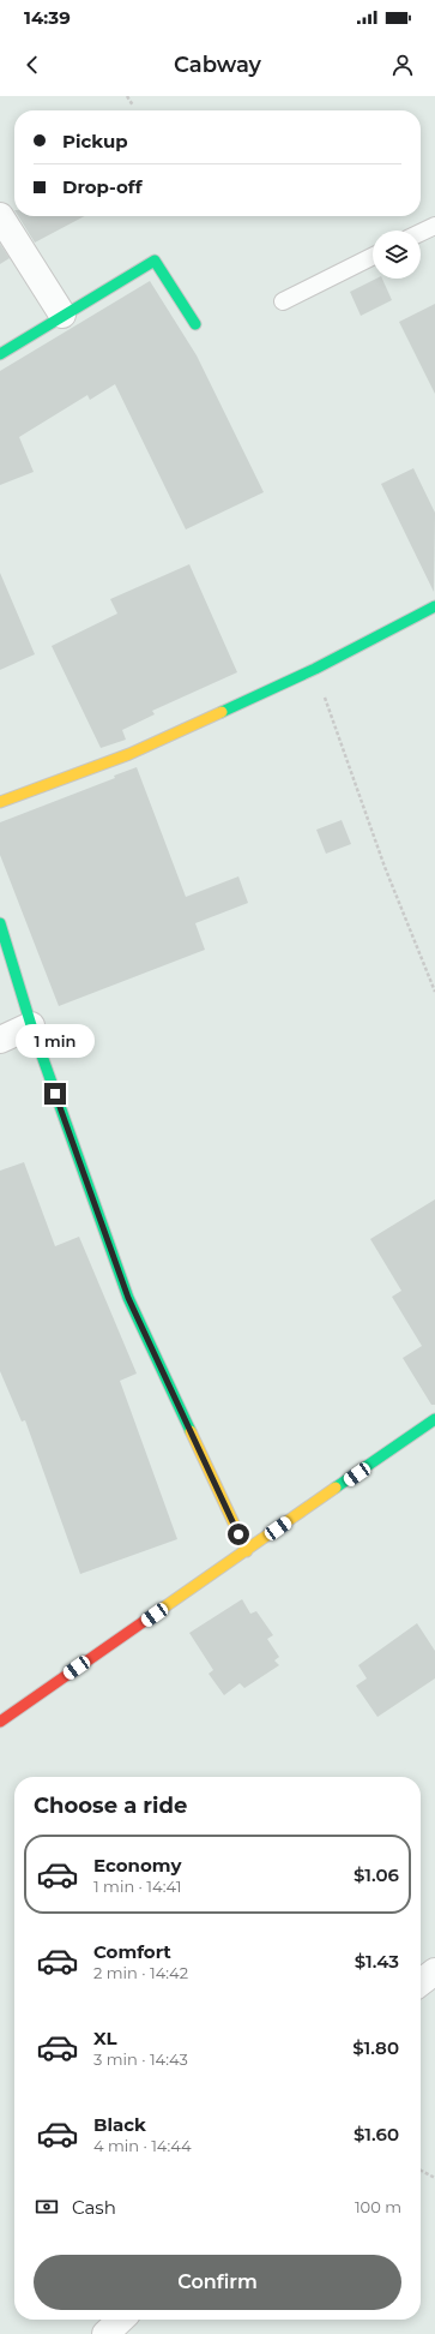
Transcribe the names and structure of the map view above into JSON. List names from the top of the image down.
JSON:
{
  "page": {
    "status": "14:39",
    "header": "Cabway",
    "banner": ["Pickup", "Drop-off"],
    "bubble": "1 min",
    "heading": "Choose a ride",
    "list": [
      {
        "name": "Economy",
        "note": "1 min · 14:41",
        "value": "$1.06"
      },
      {
        "name": "Comfort",
        "note": "2 min · 14:42",
        "value": "$1.43"
      },
      {
        "name": "XL",
        "note": "3 min · 14:43",
        "value": "$1.80"
      },
      {
        "name": "Black",
        "note": "4 min · 14:44",
        "value": "$1.60"
      }
    ],
    "pay": ["Cash", "100 m"],
    "buttons": "Confirm"
  }
}
